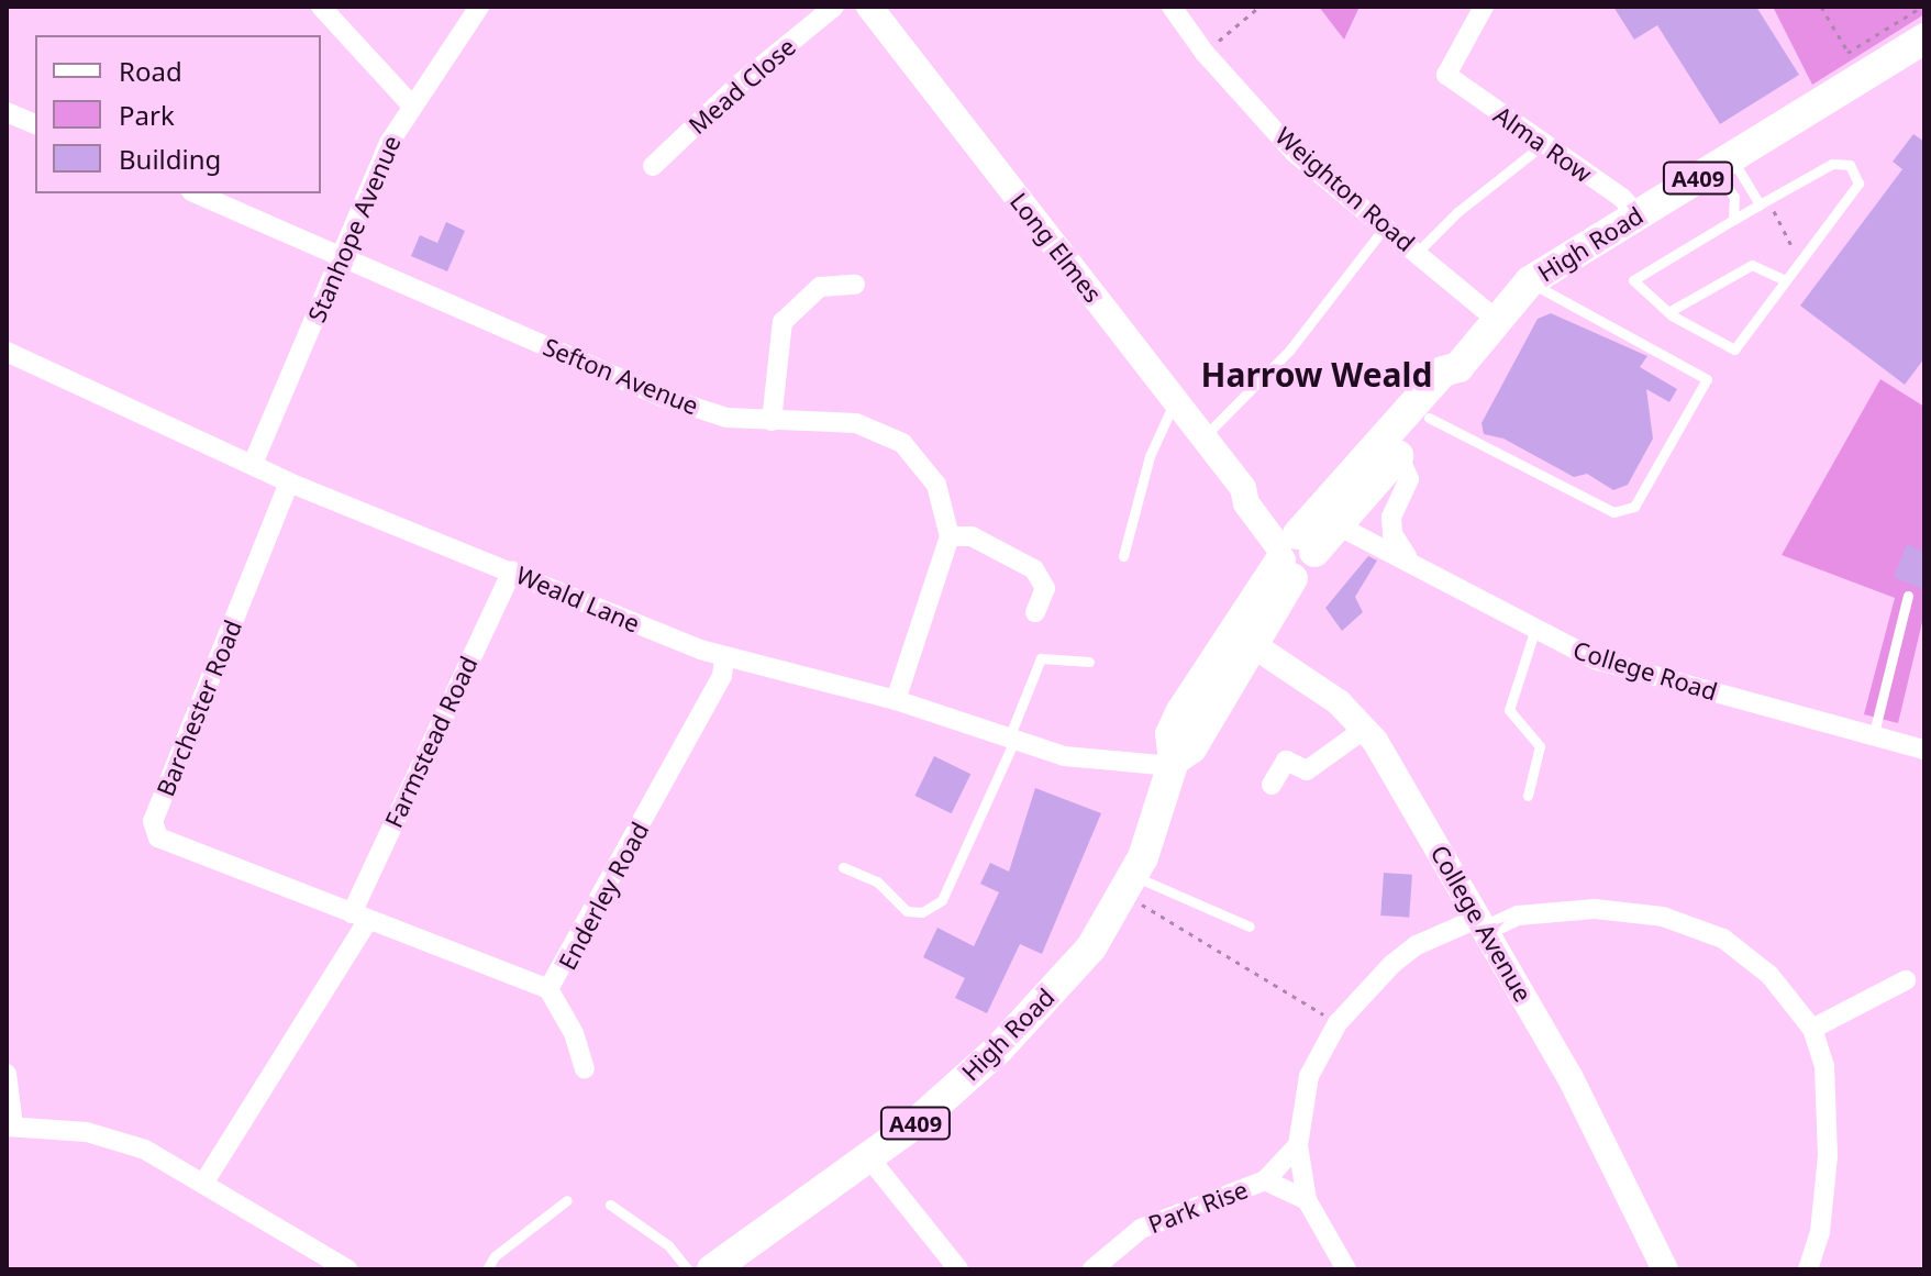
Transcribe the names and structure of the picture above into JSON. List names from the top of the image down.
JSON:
{
  "streets": {
    "main road": ["A409", "High Road"],
    "street": [
      "Mead Close",
      "Alma Row",
      "Weighton Road",
      "Stanhope Avenue",
      "Long Elmes",
      "Sefton Avenue",
      "Weald Lane",
      "College Road",
      "Barchester Road",
      "Farmstead Road",
      "Enderley Road",
      "College Avenue",
      "Park Rise"
    ]
  },
  "crossings": [
    ["Alma Row", "High Road"],
    ["Weighton Road", "High Road"],
    ["Stanhope Avenue", "Sefton Avenue"],
    ["Stanhope Avenue", "Weald Lane"],
    ["High Road", "Long Elmes"],
    ["High Road", "Weald Lane"],
    ["High Road", "College Road"],
    ["High Road", "College Avenue"],
    ["Weald Lane", "Barchester Road"],
    ["Weald Lane", "Farmstead Road"],
    ["Weald Lane", "Enderley Road"],
    ["Barchester Road", "Farmstead Road"],
    ["Barchester Road", "Enderley Road"],
    ["Farmstead Road", "Enderley Road"]
  ],
  "districts": ["Harrow Weald"],
  "legend": ["Road", "Park", "Building"]
}
